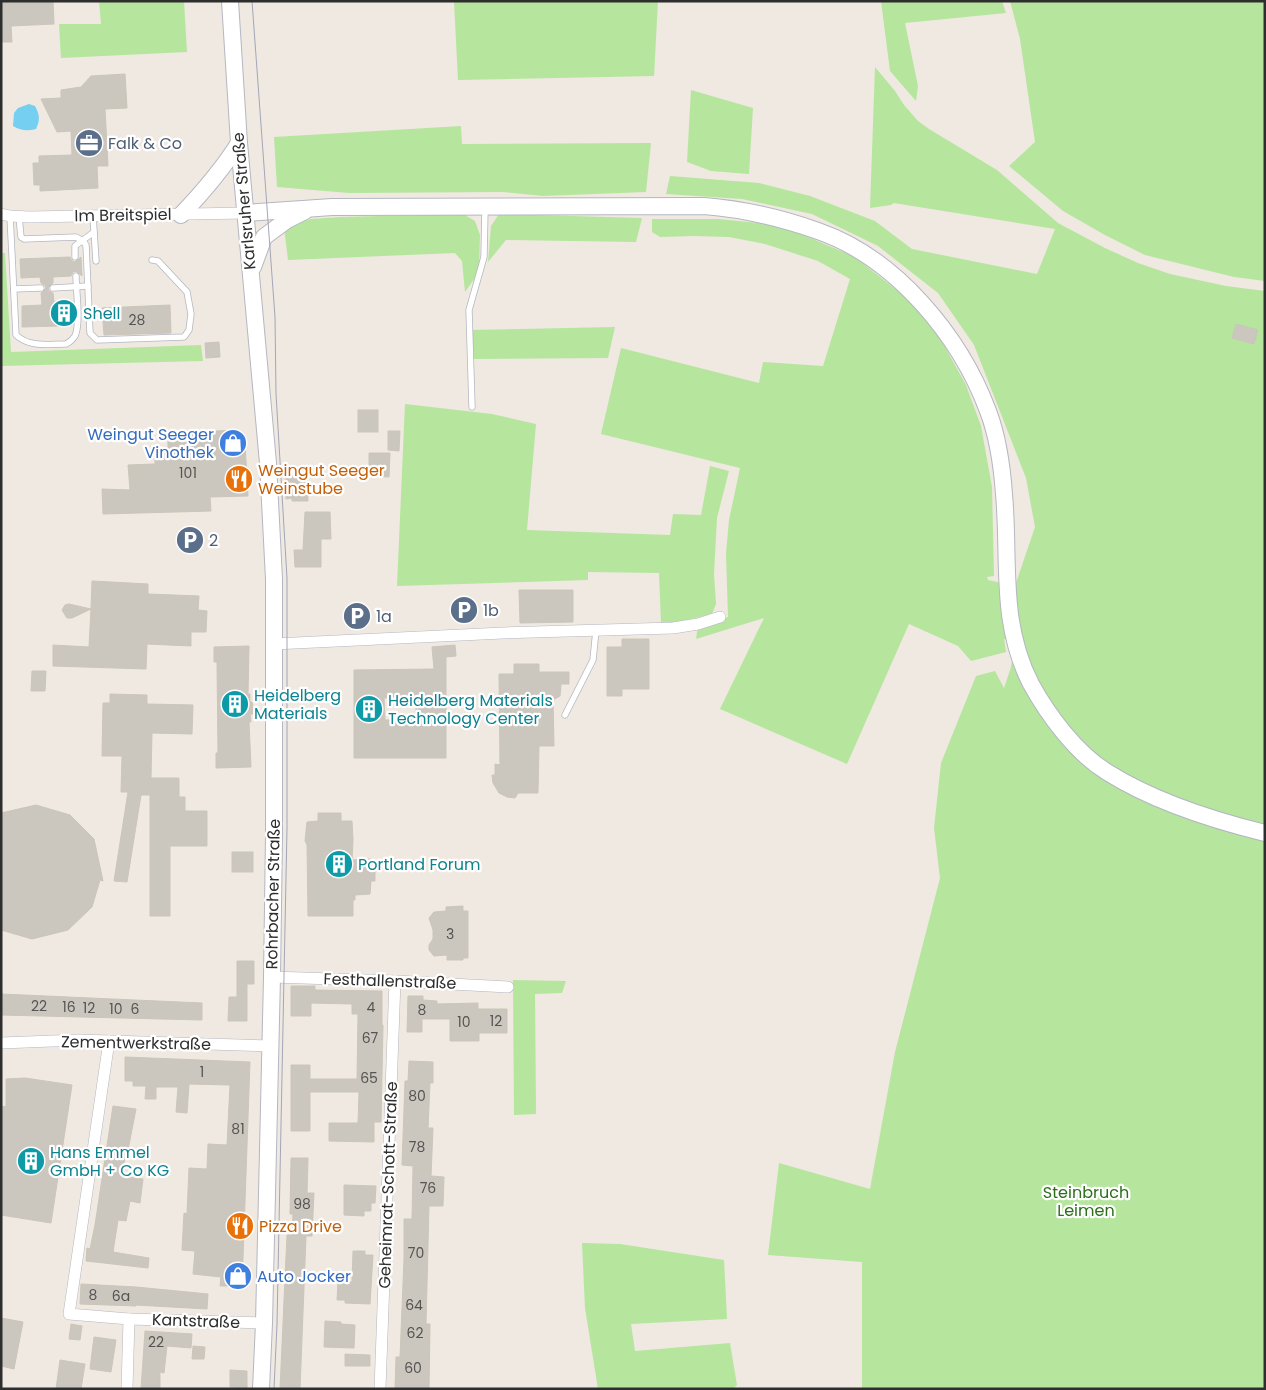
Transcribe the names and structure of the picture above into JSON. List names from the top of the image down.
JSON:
{
  "streets": {
    "main road": ["Karlsruher Straße", "Rohrbacher Straße"],
    "street": [
      "Im Breitspiel",
      "Festhallenstraße",
      "Zementwerkstraße",
      "Geheimrat-Schott-Straße",
      "Kantstraße"
    ]
  },
  "crossings": [
    ["Karlsruher Straße", "Im Breitspiel"],
    ["Karlsruher Straße", "Rohrbacher Straße"],
    ["Rohrbacher Straße", "Festhallenstraße"],
    ["Rohrbacher Straße", "Zementwerkstraße"],
    ["Rohrbacher Straße", "Kantstraße"],
    ["Festhallenstraße", "Geheimrat-Schott-Straße"],
    ["Zementwerkstraße", "Kantstraße"]
  ],
  "parks": ["Steinbruch Leimen"],
  "places": {
    "office": ["Falk & Co"],
    "building": [
      "Shell",
      "Heidelberg Materials",
      "Heidelberg Materials Technology Center",
      "Portland Forum",
      "Hans Emmel GmbH + Co KG"
    ],
    "shop": ["Weingut Seeger Vinothek", "Auto Jocker"],
    "restaurant": ["Weingut Seeger Weinstube", "Pizza Drive"],
    "parking": ["2", "1b", "1a"]
  },
  "house_numbers": [
    "28",
    "101",
    "3",
    "22",
    "16",
    "4",
    "12",
    "10",
    "6",
    "8",
    "12",
    "10",
    "67",
    "1",
    "65",
    "80",
    "81",
    "78",
    "76",
    "98",
    "70",
    "8",
    "6a",
    "64",
    "62",
    "22",
    "60"
  ]
}
